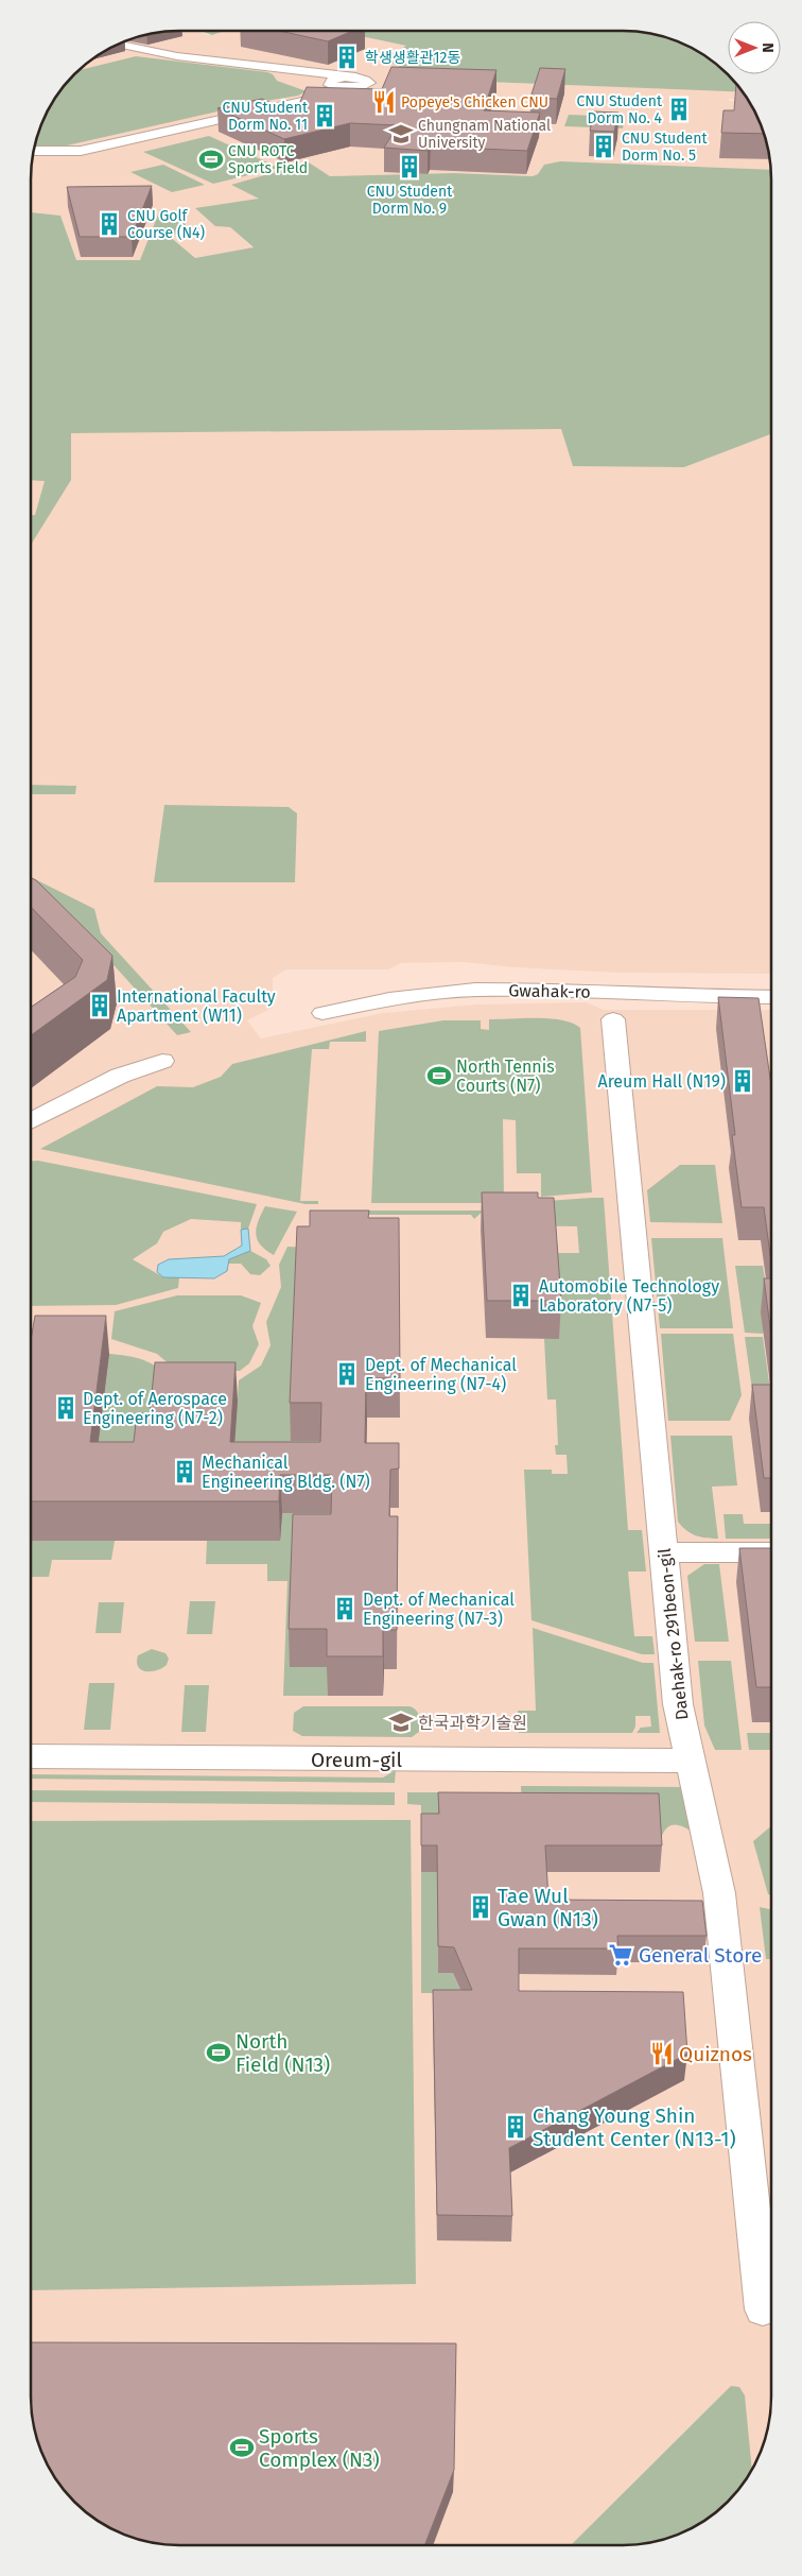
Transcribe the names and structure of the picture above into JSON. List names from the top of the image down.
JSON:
{
  "streets": {
    "street": ["Gwahak-ro", "Daehak-ro 291beon-gil", "Oreum-gil"]
  },
  "crossings": [
    ["Daehak-ro 291beon-gil", "Oreum-gil"]
  ],
  "places": {
    "building": [
      "학생생활관12동",
      "CNU Student Dorm No. 4",
      "CNU Student Dorm No. 11",
      "CNU Student Dorm No. 5",
      "CNU Student Dorm No. 9",
      "CNU Golf Course (N4)",
      "International Faculty Apartment (W11)",
      "Areum Hall (N19)",
      "Automobile Technology Laboratory (N7-5)",
      "Dept. of Mechanical Engineering (N7-4)",
      "Dept. of Aerospace Engineering (N7-2)",
      "Mechanical Engineering Bldg. (N7)",
      "Dept. of Mechanical Engineering (N7-3)",
      "Tae Wul Gwan (N13)",
      "Chang Young Shin Student Center (N13-1)"
    ],
    "restaurant": ["Popeye's Chicken CNU", "Quiznos"],
    "school or university": ["Chungnam National University", "한국과학기술원"],
    "sports": [
      "CNU ROTC Sports Field",
      "North Tennis Courts (N7)",
      "North Field (N13)",
      "Sports Complex (N3)"
    ],
    "supermarket": ["General Store"]
  },
  "north": "right"
}
